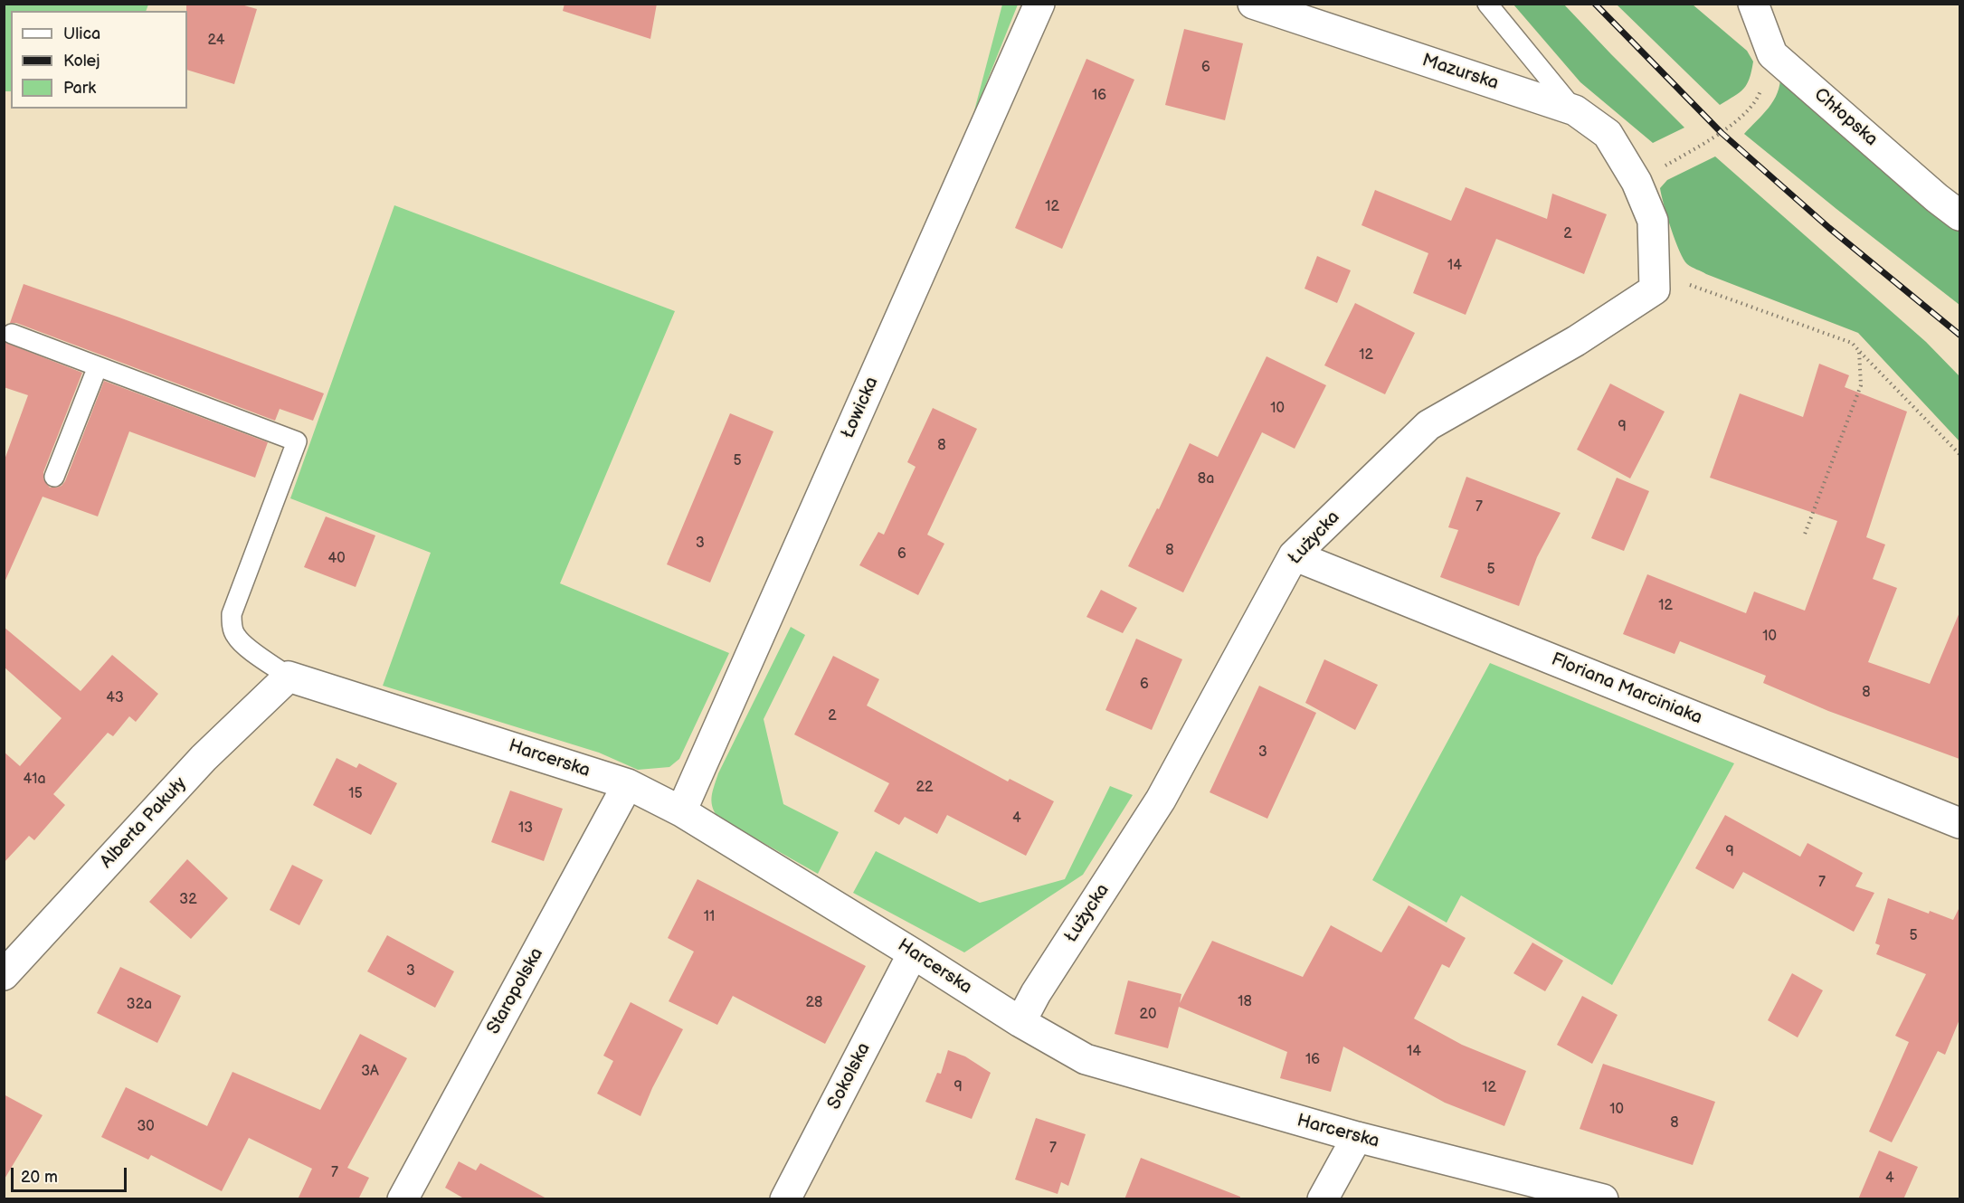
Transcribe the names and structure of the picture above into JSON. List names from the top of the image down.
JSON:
{
  "streets": {
    "street": [
      "Mazurska",
      "Chłopska",
      "Łowicka",
      "Łużycka",
      "Floriana Marciniaka",
      "Harcerska",
      "Alberta Pakuły",
      "Staropolska",
      "Sokolska"
    ]
  },
  "crossings": [
    ["Mazurska", "Łużycka"],
    ["Łowicka", "Harcerska"],
    ["Łużycka", "Floriana Marciniaka"],
    ["Łużycka", "Harcerska"],
    ["Harcerska", "Alberta Pakuły"],
    ["Harcerska", "Staropolska"],
    ["Harcerska", "Sokolska"]
  ],
  "house_numbers": [
    "24",
    "6",
    "16",
    "12",
    "2",
    "14",
    "12",
    "10",
    "9",
    "8",
    "5",
    "8a",
    "7",
    "3",
    "8",
    "6",
    "40",
    "5",
    "12",
    "10",
    "6",
    "8",
    "43",
    "2",
    "3",
    "41a",
    "22",
    "15",
    "4",
    "13",
    "9",
    "7",
    "32",
    "11",
    "5",
    "3",
    "18",
    "28",
    "32a",
    "20",
    "14",
    "16",
    "3A",
    "9",
    "12",
    "10",
    "8",
    "30",
    "7",
    "7",
    "4"
  ],
  "legend": ["Ulica", "Kolej", "Park"],
  "scale_bar": "20 m"
}
